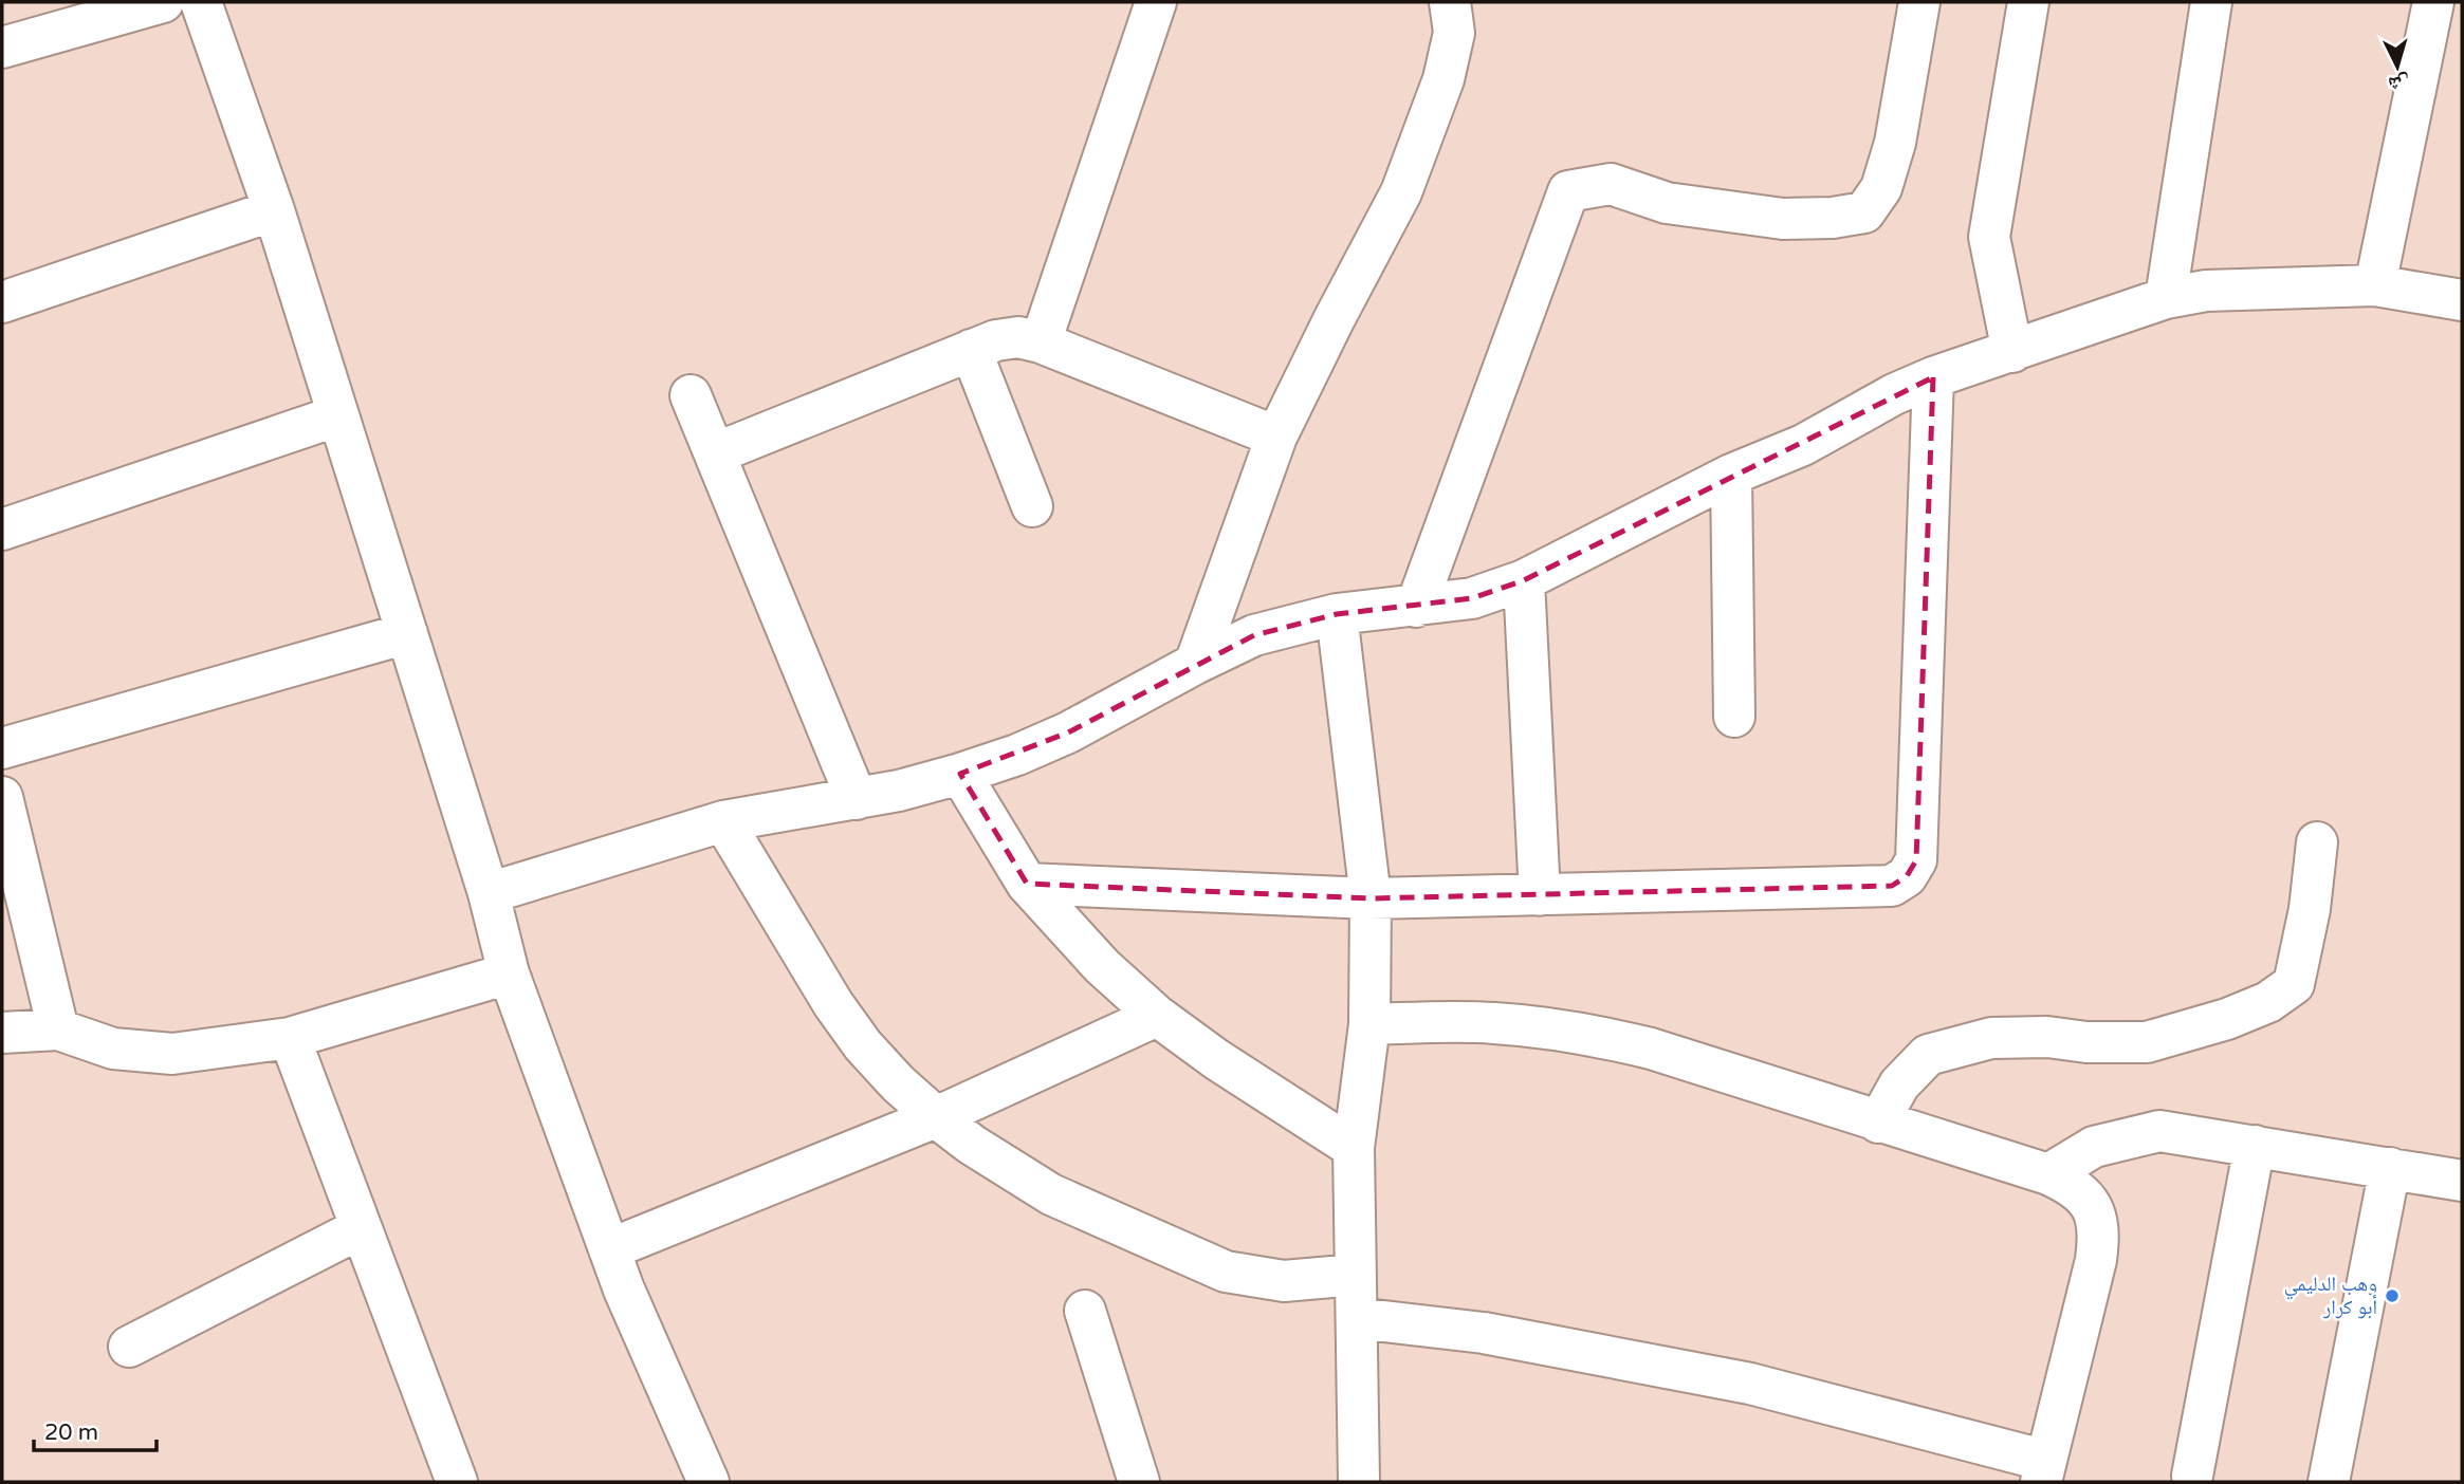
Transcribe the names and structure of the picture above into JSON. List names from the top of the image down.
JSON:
{
  "places": ["وهب الدليمي أبو كرار"],
  "scale_bar": "20 m",
  "north": "bottom"
}
